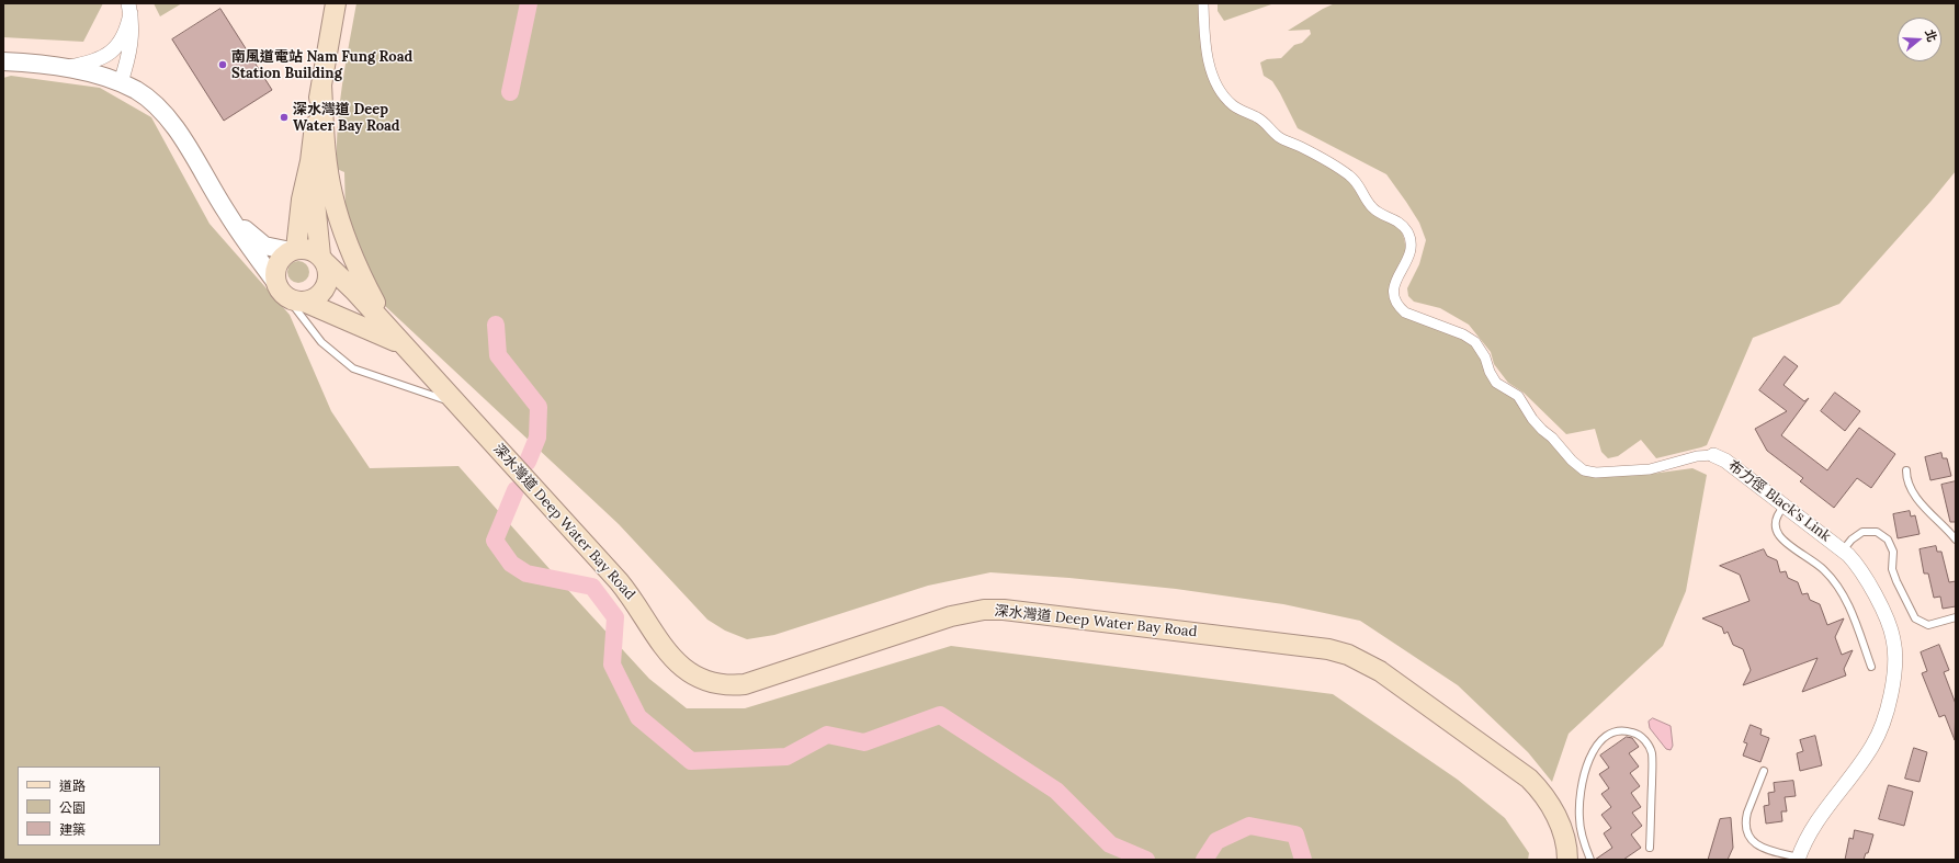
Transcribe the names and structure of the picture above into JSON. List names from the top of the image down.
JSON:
{
  "streets": {
    "main road": ["深水灣道 Deep Water Bay Road"],
    "street": ["布力徑 Black's Link"]
  },
  "places": ["南風道電站 Nam Fung Road Station Building", "深水灣道 Deep Water Bay Road"],
  "legend": ["道路", "公園", "建築"],
  "north": "right"
}
